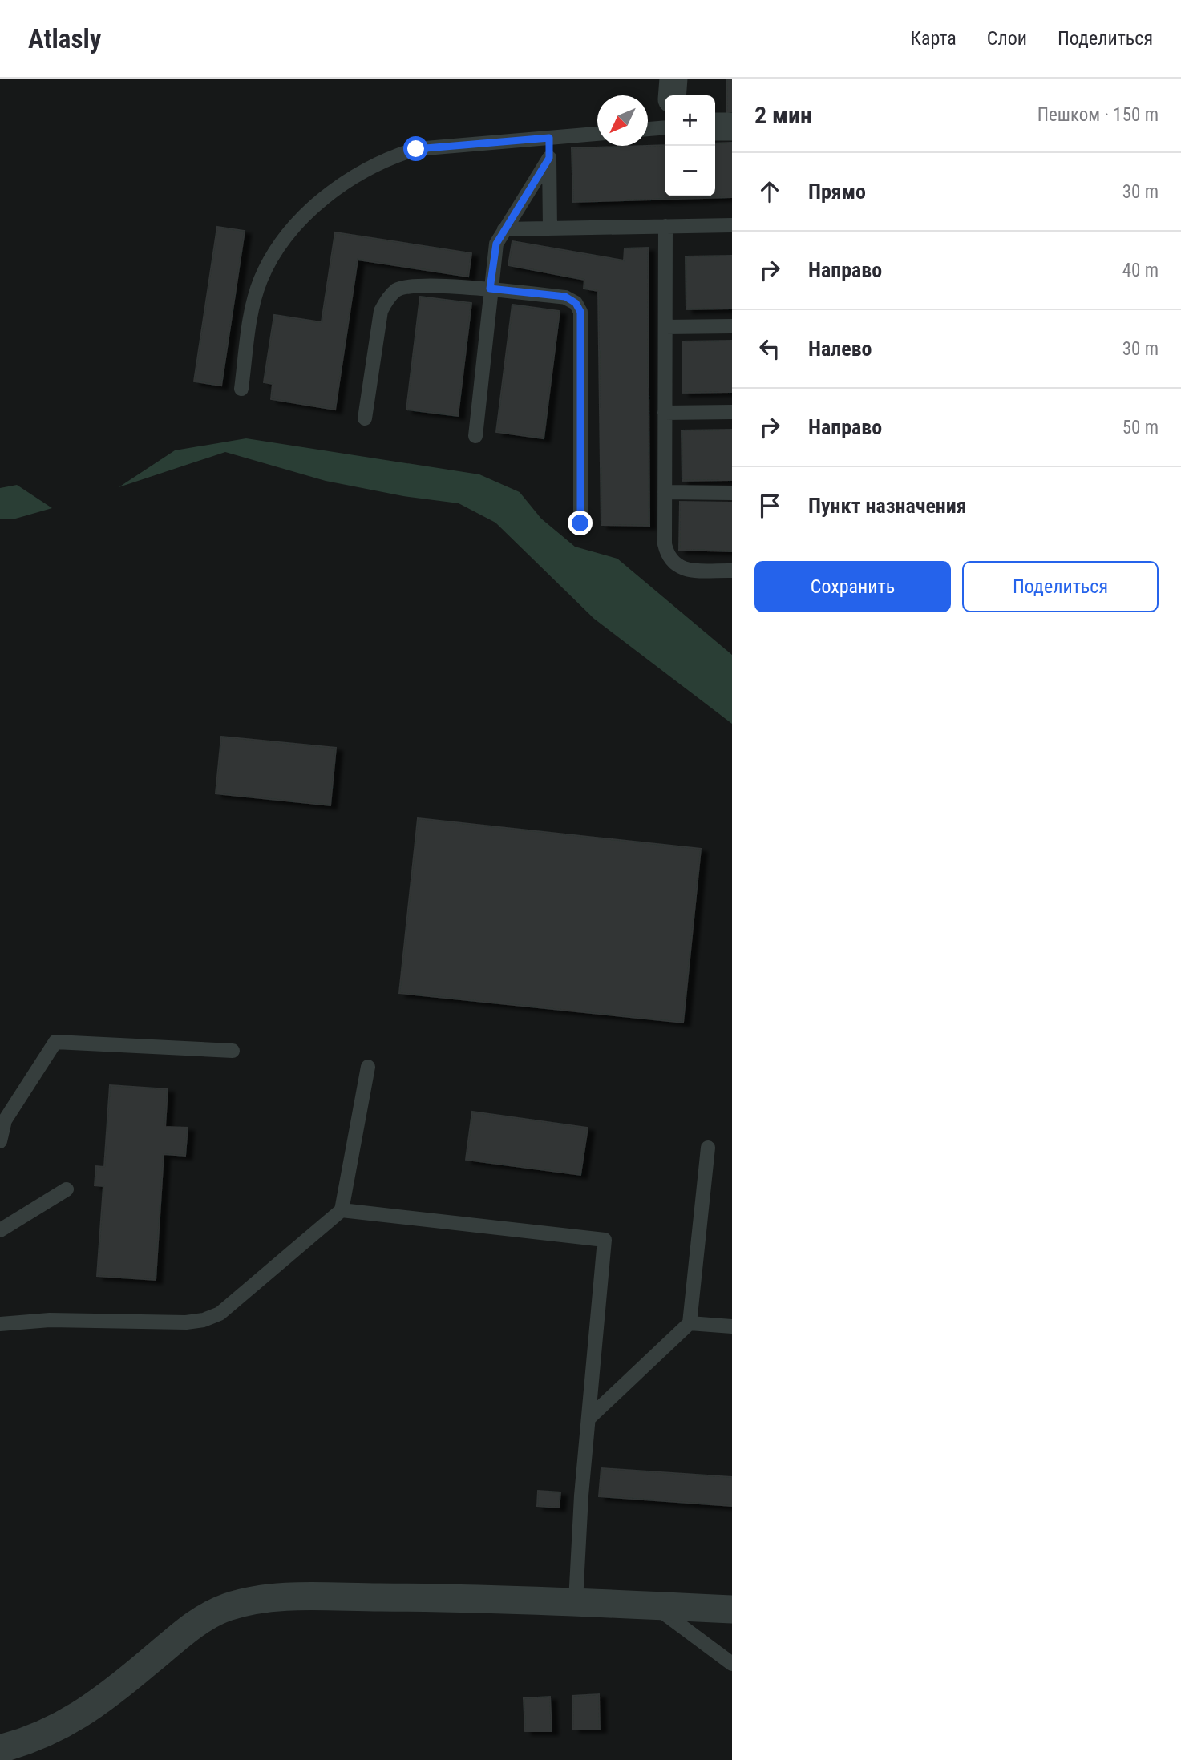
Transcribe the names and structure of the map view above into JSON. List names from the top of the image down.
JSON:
{
  "north": "bottom left",
  "page": {
    "header": "Atlasly",
    "nav": ["Карта", "Слои", "Поделиться"],
    "heading": ["2 мин", "Пешком · 150 m"],
    "map_buttons": ["+", "−"],
    "list": [
      ["Прямо", "30 m"],
      ["Направо", "40 m"],
      ["Налево", "30 m"],
      ["Направо", "50 m"],
      "Пункт назначения"
    ],
    "buttons": ["Сохранить", "Поделиться"]
  }
}
